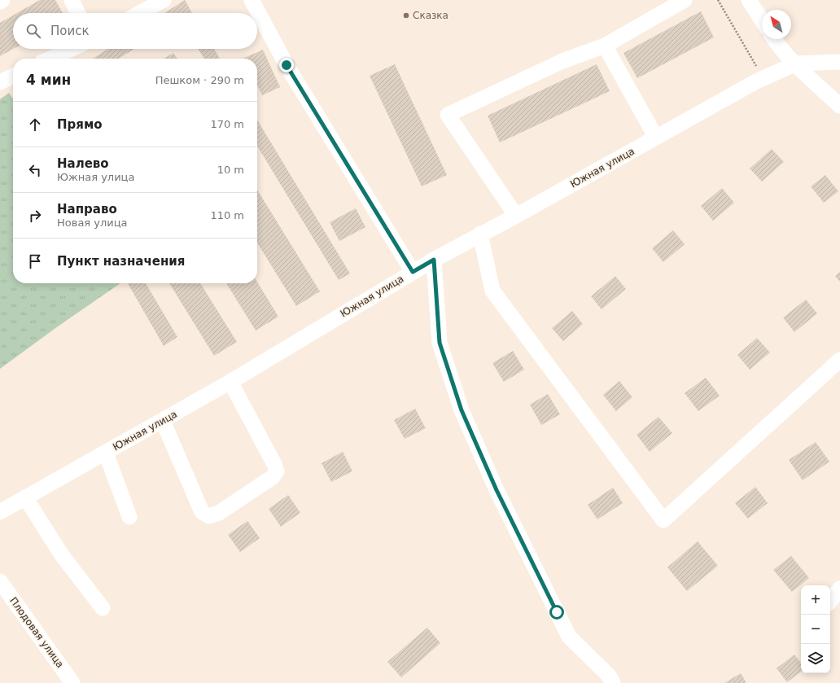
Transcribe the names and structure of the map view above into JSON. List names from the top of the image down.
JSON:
{
  "streets": {
    "street": ["Южная улица", "Плодовая улица"]
  },
  "places": ["Сказка"],
  "north": "top left",
  "page": {
    "search": "Поиск",
    "heading": ["4 мин", "Пешком · 290 m"],
    "list": [
      ["Прямо", "170 m"],
      ["Налево", "Южная улица", "10 m"],
      ["Направо", "Новая улица", "110 m"],
      "Пункт назначения"
    ],
    "map_buttons": ["+", "−"]
  }
}
